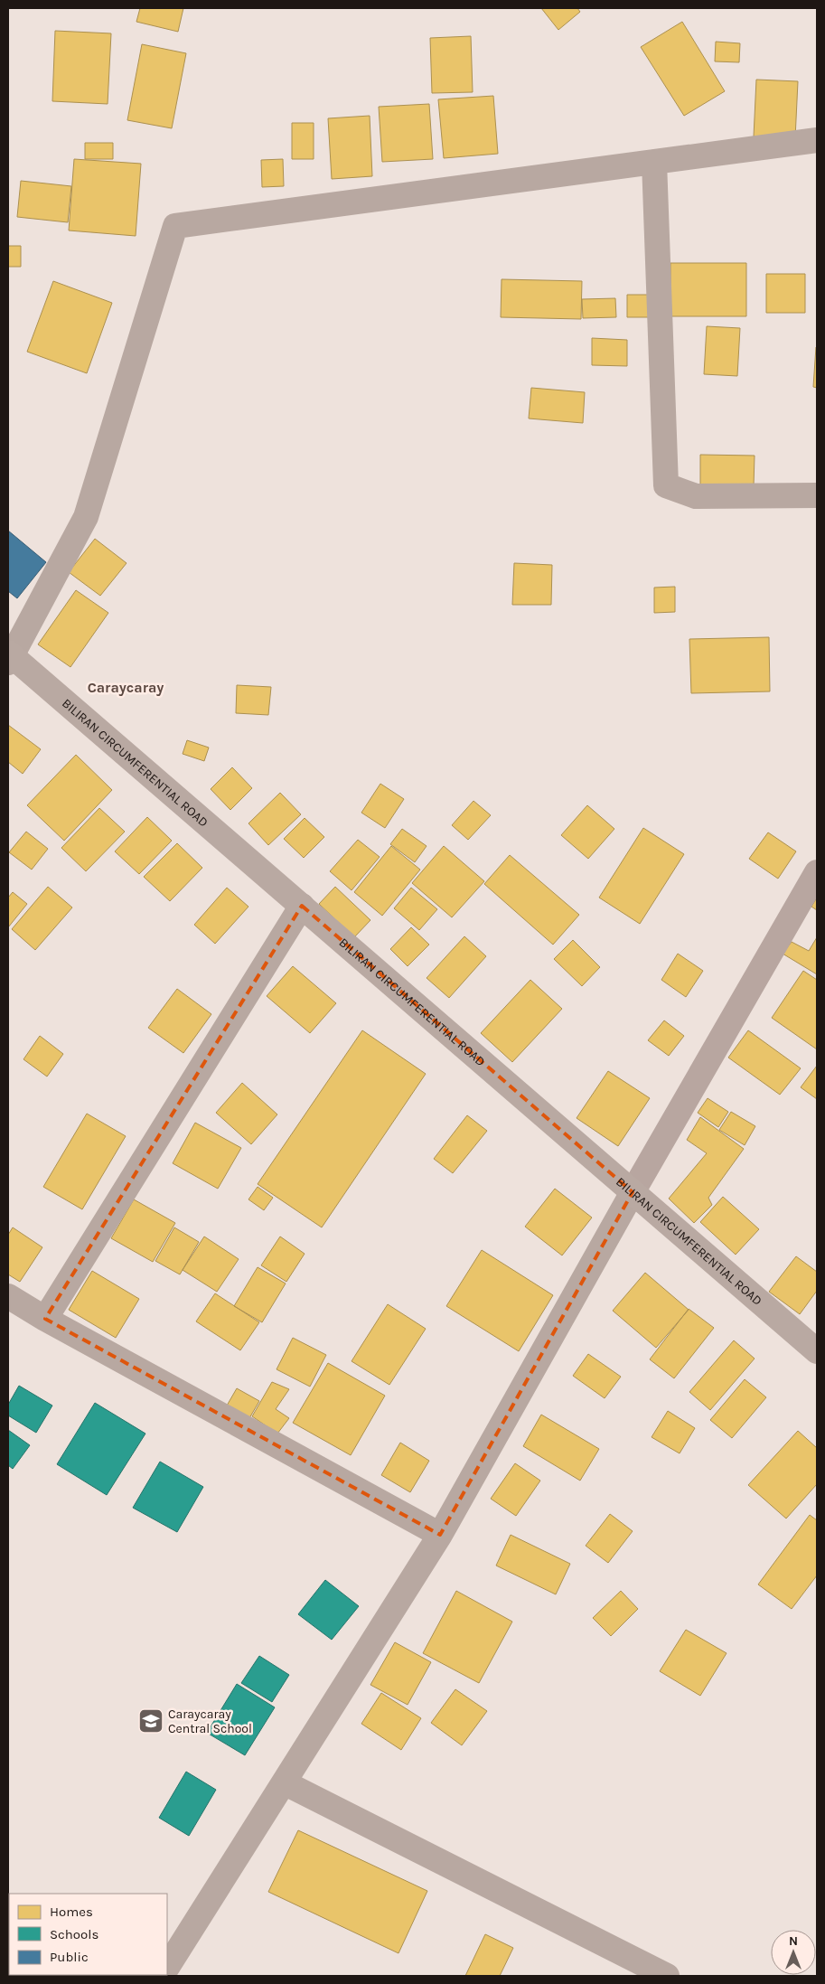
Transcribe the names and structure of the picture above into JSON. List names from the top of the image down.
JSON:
{
  "streets": {
    "main road": ["BILIRAN CIRCUMFERENTIAL ROAD"]
  },
  "districts": ["Caraycaray"],
  "places": {
    "school or university": ["Caraycaray Central School"]
  },
  "legend": ["Homes", "Schools", "Public"],
  "north": "top"
}
